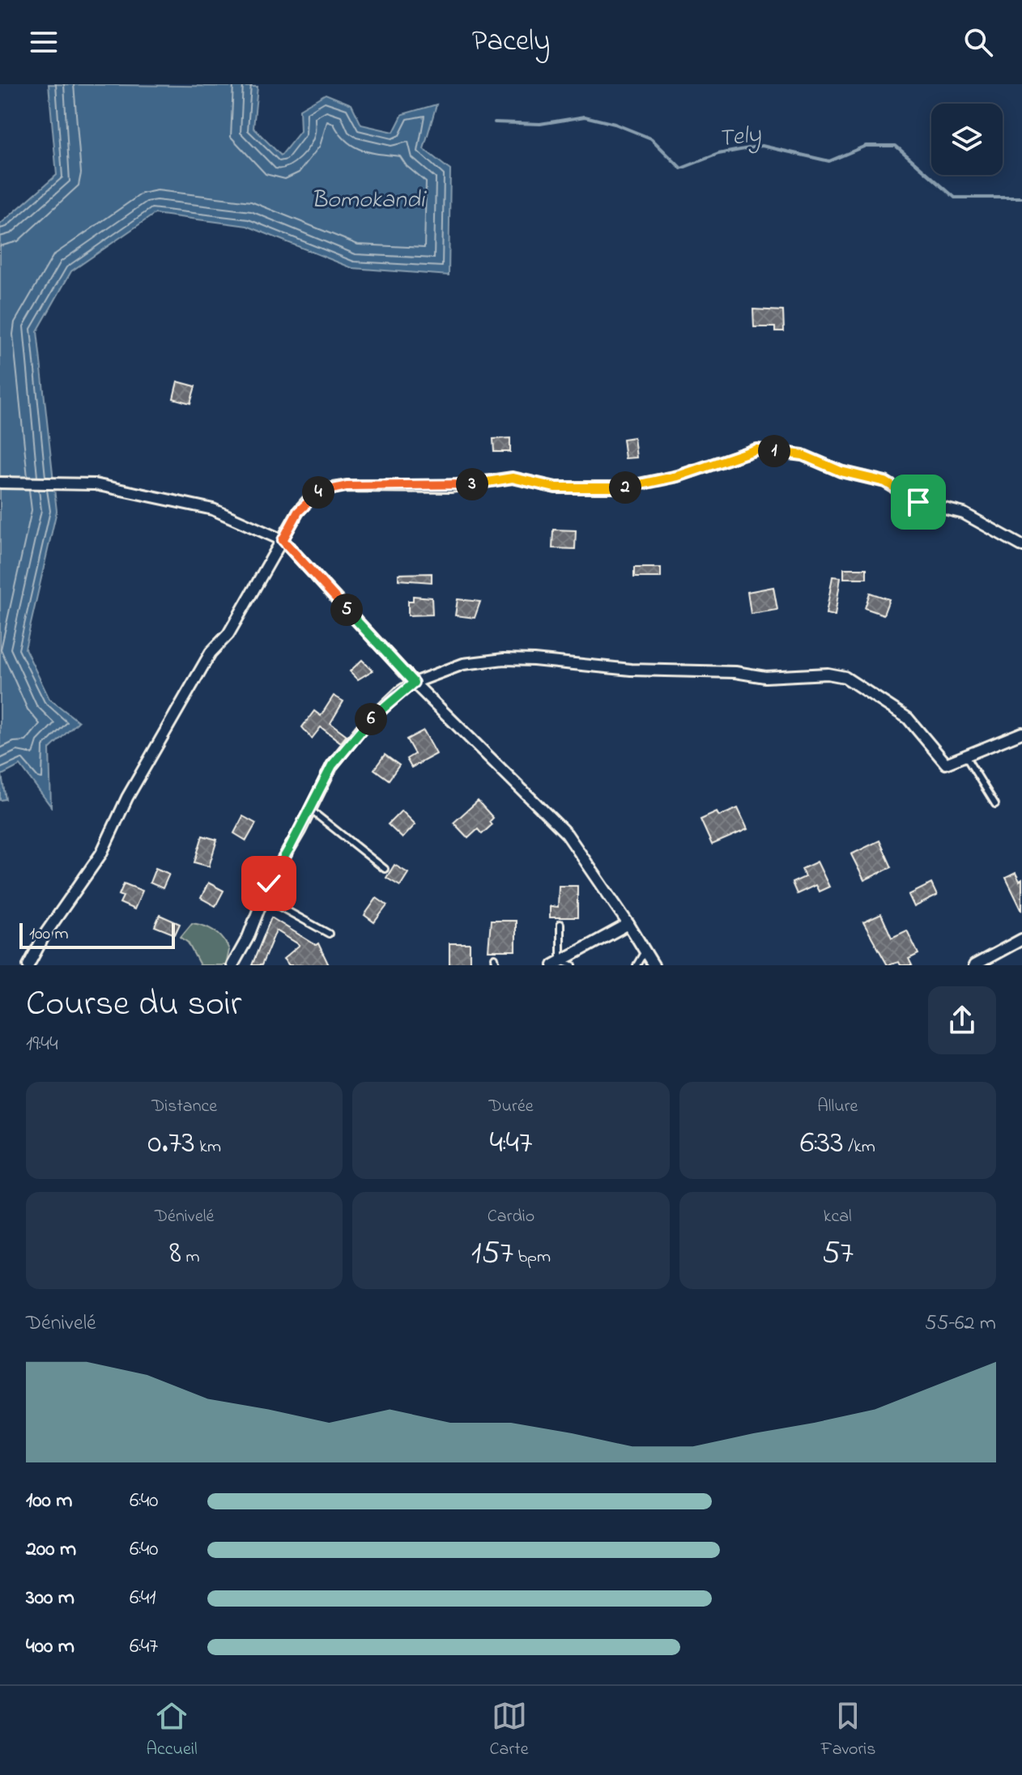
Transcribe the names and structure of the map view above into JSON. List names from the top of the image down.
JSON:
{
  "water": ["Tely", "Bomokandi"],
  "scale_bar": "100 m",
  "page": {
    "header": "Pacely",
    "pins": [
      "1",
      "3",
      "2",
      "4",
      "5",
      "6"
    ],
    "scale": "100 m",
    "heading": ["Course du soir", "19:44"],
    "stats": [
      ["Distance", "0.73 km"],
      ["Durée", "4:47"],
      ["Allure", "6:33 /km"],
      ["Dénivelé", "8 m"],
      ["Cardio", "157 bpm"],
      ["kcal", "57"]
    ],
    "chart": ["Dénivelé", "55–62 m"],
    "list": [
      {
        "name": "100 m",
        "note": "6:40"
      },
      {
        "name": "200 m",
        "note": "6:40"
      },
      {
        "name": "300 m",
        "note": "6:41"
      },
      {
        "name": "400 m",
        "note": "6:47"
      }
    ],
    "tabs": ["Accueil", "Carte", "Favoris"]
  }
}
